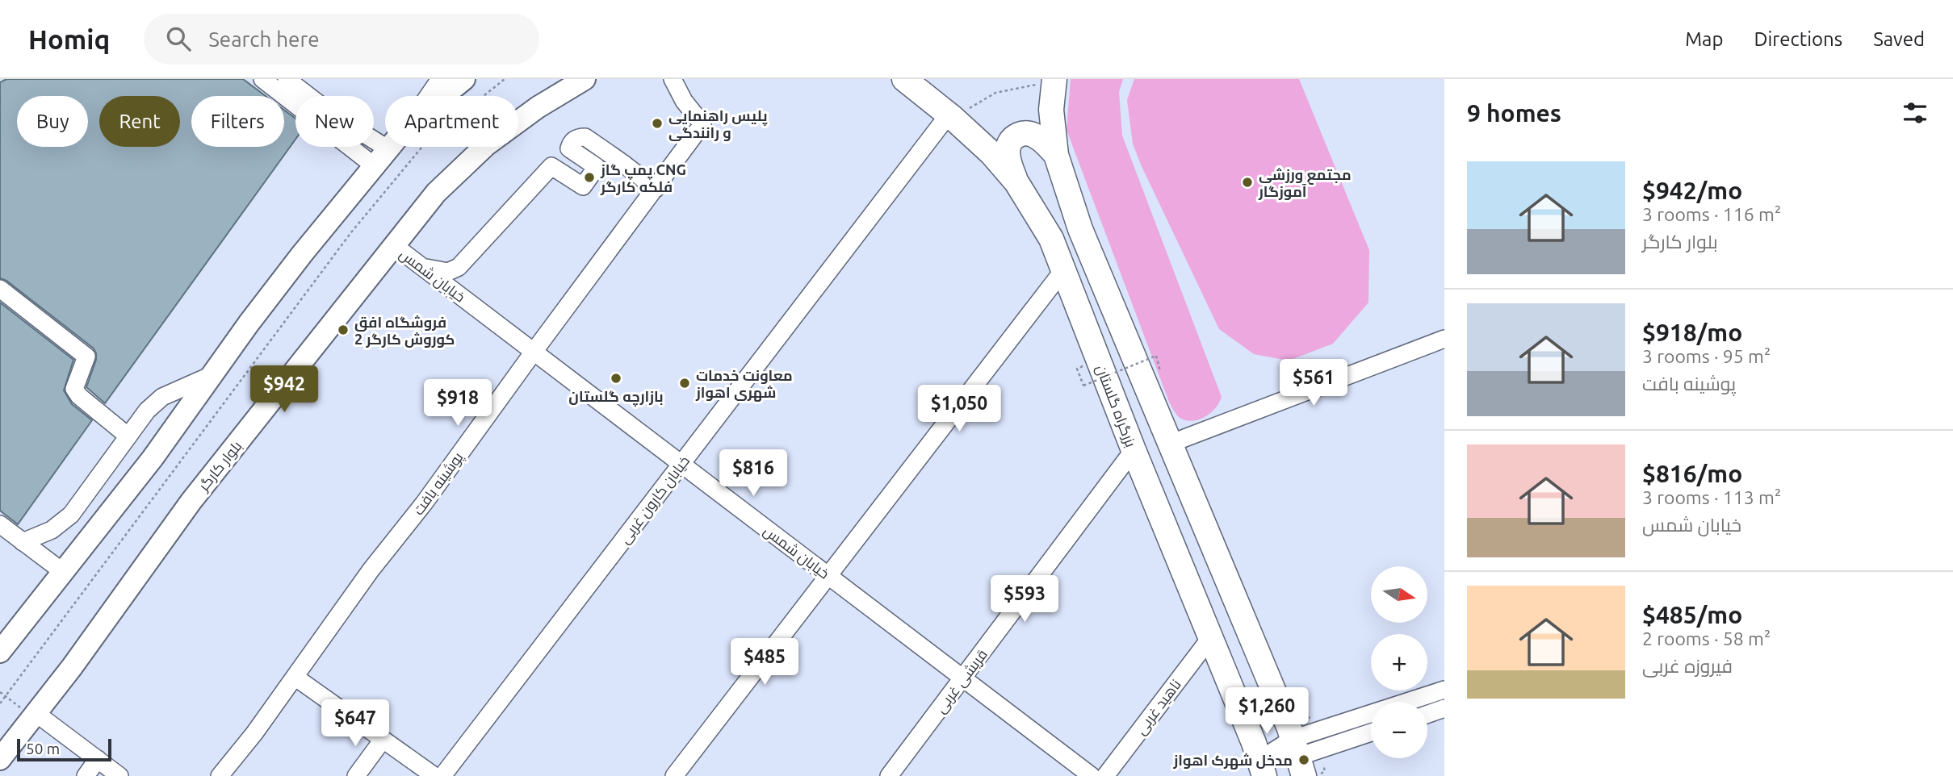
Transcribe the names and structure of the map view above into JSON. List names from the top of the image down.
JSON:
{
  "streets": {
    "highway": ["بزرگراه گلستان"],
    "main road": ["بلوار کارگر"],
    "street": [
      "خیابان شمس",
      "پوشینه بافت",
      "خیابان کارون غربی",
      "قریشی غربی",
      "ناهید غربی"
    ]
  },
  "crossings": [
    ["خیابان شمس", "بلوار کارگر"],
    ["خیابان شمس", "پوشینه بافت"],
    ["خیابان شمس", "خیابان کارون غربی"],
    ["خیابان شمس", "قریشی غربی"],
    ["بزرگراه گلستان", "خیابان کارون غربی"],
    ["بزرگراه گلستان", "قریشی غربی"],
    ["بزرگراه گلستان", "ناهید غربی"]
  ],
  "places": [
    "پلیس راهنمایی و رانندگی",
    "پمپ گاز CNG فلکه کارگر",
    "مجتمع ورزشی آموزگار",
    "فروشگاه افق کوروش کارگر 2",
    "بازارچه گلستان",
    "معاونت خدمات شهری اهواز",
    "مدخل شهرک اهواز"
  ],
  "scale_bar": "50 m",
  "north": "right",
  "page": {
    "header": "Homiq",
    "search": "Search here",
    "nav": ["Map", "Directions", "Saved"],
    "heading": "9 homes",
    "chip": [
      "Buy",
      "Rent",
      "Filters",
      "New",
      "Apartment"
    ],
    "list": [
      {
        "name": "$942/mo",
        "note": "3 rooms · 116 m² · بلوار کارگر"
      },
      {
        "name": "$918/mo",
        "note": "3 rooms · 95 m² · پوشینه بافت"
      },
      {
        "name": "$816/mo",
        "note": "3 rooms · 113 m² · خیابان شمس"
      },
      {
        "name": "$485/mo",
        "note": "2 rooms · 58 m² · فیروزه غربی"
      }
    ],
    "price": [
      "$561",
      "$942",
      "$918",
      "$1,050",
      "$816",
      "$593",
      "$485",
      "$1,260",
      "$647"
    ],
    "map_buttons": ["+", "−"],
    "scale": "50 m"
  }
}
